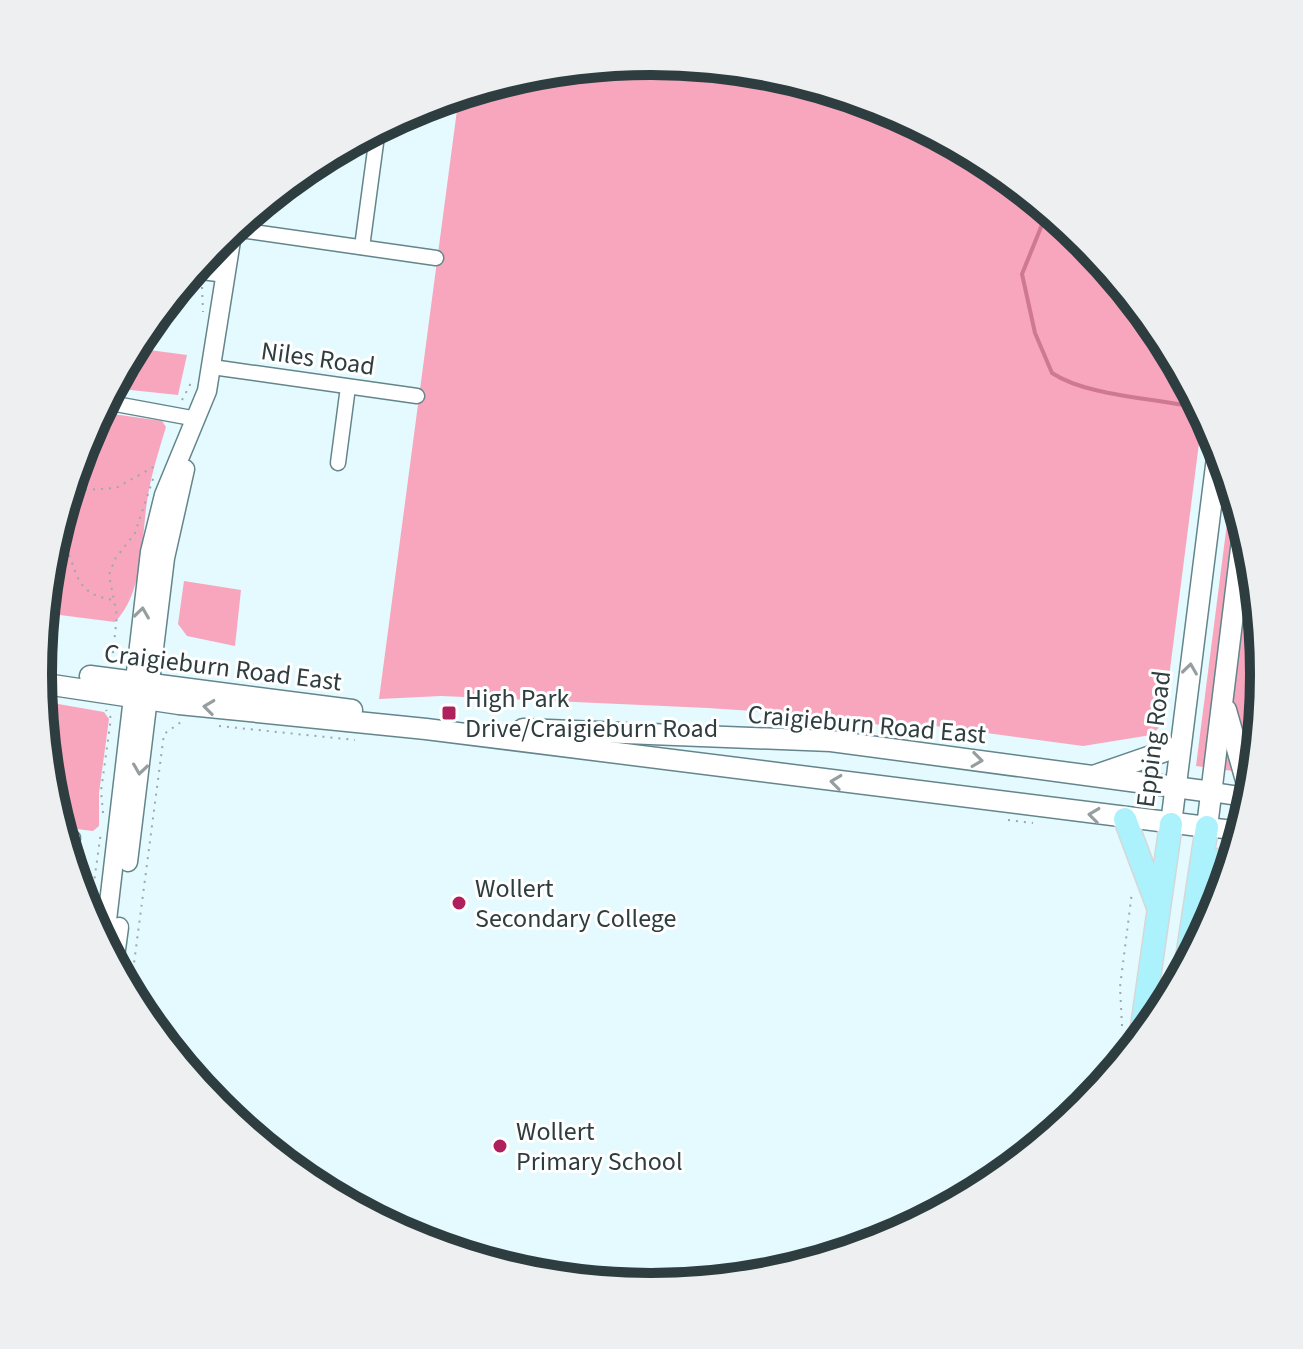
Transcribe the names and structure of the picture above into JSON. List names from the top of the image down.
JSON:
{
  "streets": {
    "main road": ["Craigieburn Road East", "Epping Road"],
    "street": ["Niles Road"]
  },
  "crossings": [
    ["Craigieburn Road East", "Epping Road"]
  ],
  "places": {
    "transit": ["High Park Drive/Craigieburn Road"],
    "other": ["Wollert Secondary College", "Wollert Primary School"]
  }
}
